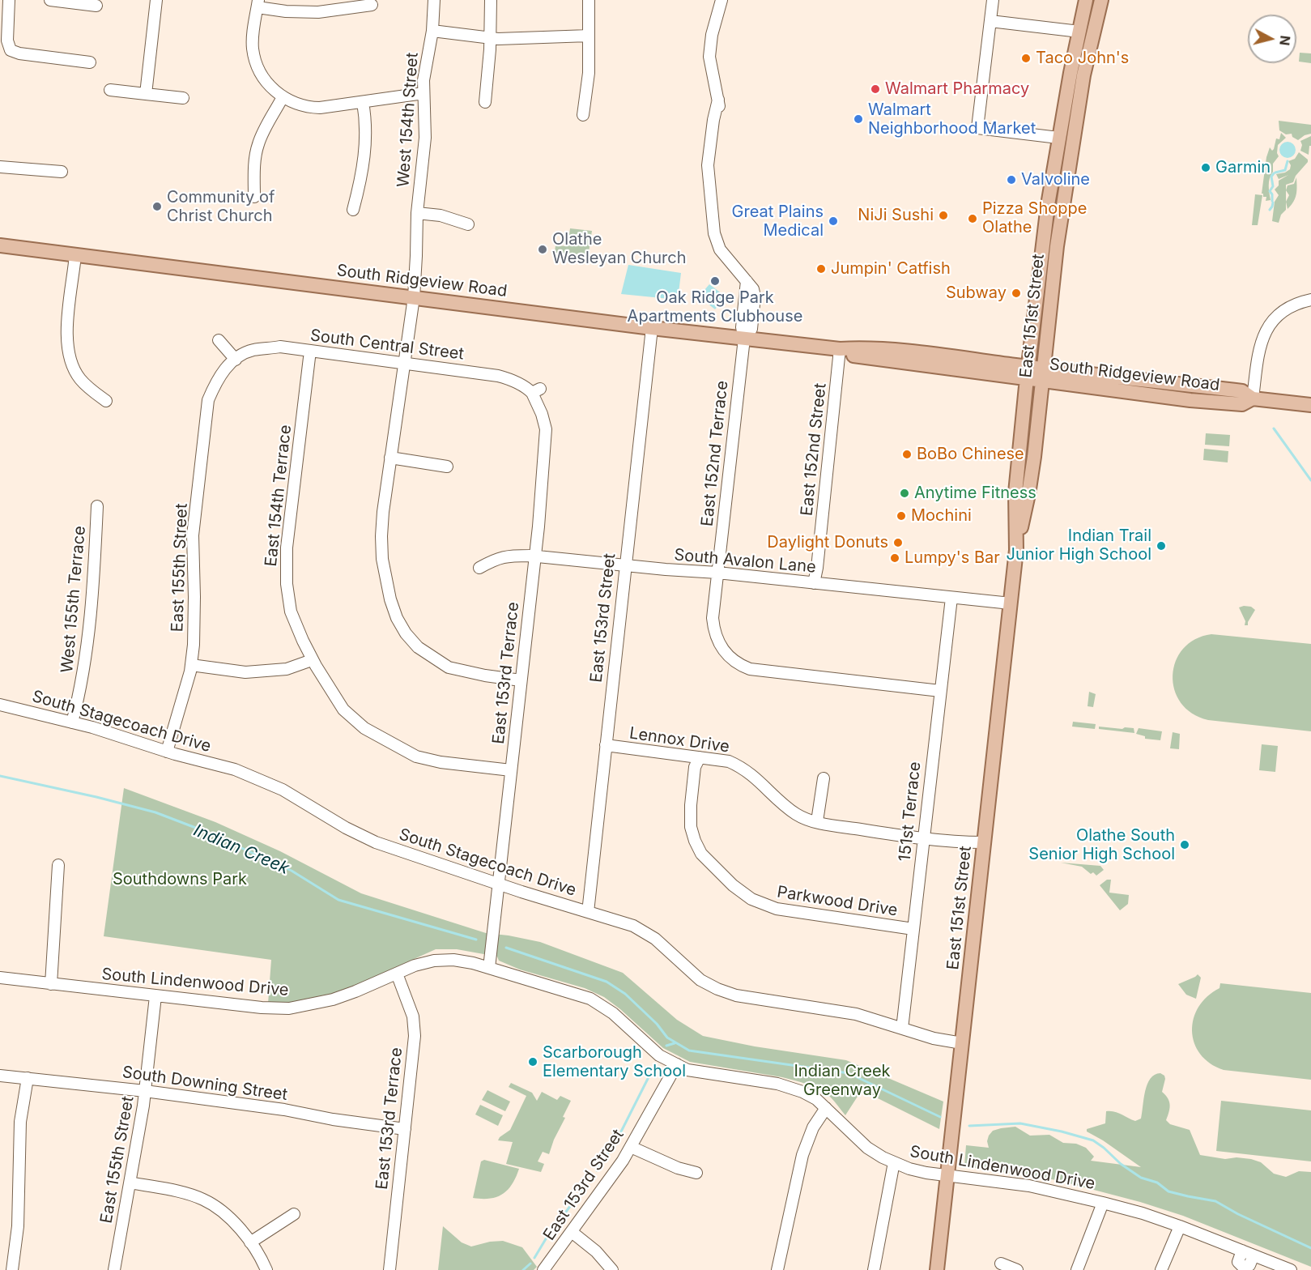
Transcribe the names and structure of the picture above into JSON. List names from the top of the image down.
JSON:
{
  "streets": {
    "main road": ["South Ridgeview Road", "East 151st Street"],
    "street": [
      "West 154th Street",
      "South Central Street",
      "East 152nd Street",
      "East 152nd Terrace",
      "East 154th Terrace",
      "South Avalon Lane",
      "East 155th Street",
      "West 155th Terrace",
      "East 153rd Street",
      "East 153rd Terrace",
      "South Stagecoach Drive",
      "Lennox Drive",
      "151st Terrace",
      "Parkwood Drive",
      "South Lindenwood Drive",
      "South Downing Street"
    ]
  },
  "crossings": [
    ["West 154th Street", "South Ridgeview Road"],
    ["West 154th Street", "South Central Street"],
    ["West 154th Street", "East 153rd Terrace"],
    ["South Ridgeview Road", "East 151st Street"],
    ["South Ridgeview Road", "East 152nd Street"],
    ["South Ridgeview Road", "East 152nd Terrace"],
    ["South Ridgeview Road", "East 153rd Street"],
    ["East 151st Street", "South Avalon Lane"],
    ["East 151st Street", "South Stagecoach Drive"],
    ["East 151st Street", "Lennox Drive"],
    ["East 151st Street", "South Lindenwood Drive"],
    ["South Central Street", "East 154th Terrace"],
    ["South Central Street", "East 155th Street"],
    ["South Central Street", "East 153rd Terrace"],
    ["East 152nd Street", "South Avalon Lane"],
    ["East 152nd Terrace", "South Avalon Lane"],
    ["East 152nd Terrace", "151st Terrace"],
    ["East 154th Terrace", "East 153rd Terrace"],
    ["South Avalon Lane", "East 153rd Street"],
    ["South Avalon Lane", "East 153rd Terrace"],
    ["South Avalon Lane", "151st Terrace"],
    ["East 155th Street", "South Stagecoach Drive"],
    ["East 155th Street", "South Lindenwood Drive"],
    ["East 155th Street", "South Downing Street"],
    ["West 155th Terrace", "South Stagecoach Drive"],
    ["East 153rd Street", "South Stagecoach Drive"],
    ["East 153rd Street", "Lennox Drive"],
    ["East 153rd Street", "South Lindenwood Drive"],
    ["East 153rd Terrace", "South Stagecoach Drive"],
    ["East 153rd Terrace", "South Lindenwood Drive"],
    ["East 153rd Terrace", "South Downing Street"],
    ["South Stagecoach Drive", "151st Terrace"],
    ["Lennox Drive", "151st Terrace"],
    ["Lennox Drive", "Parkwood Drive"],
    ["151st Terrace", "Parkwood Drive"]
  ],
  "water": ["Indian Creek"],
  "parks": ["Southdowns Park", "Indian Creek Greenway"],
  "places": [
    "Taco John's",
    "Walmart Pharmacy",
    "Walmart Neighborhood Market",
    "Garmin",
    "Valvoline",
    "Community of Christ Church",
    "NiJi Sushi",
    "Pizza Shoppe Olathe",
    "Great Plains Medical",
    "Olathe Wesleyan Church",
    "Jumpin' Catfish",
    "Oak Ridge Park Apartments Clubhouse",
    "Subway",
    "BoBo Chinese",
    "Anytime Fitness",
    "Mochini",
    "Daylight Donuts",
    "Indian Trail Junior High School",
    "Lumpy's Bar",
    "Olathe South Senior High School",
    "Scarborough Elementary School"
  ],
  "north": "right"
}
